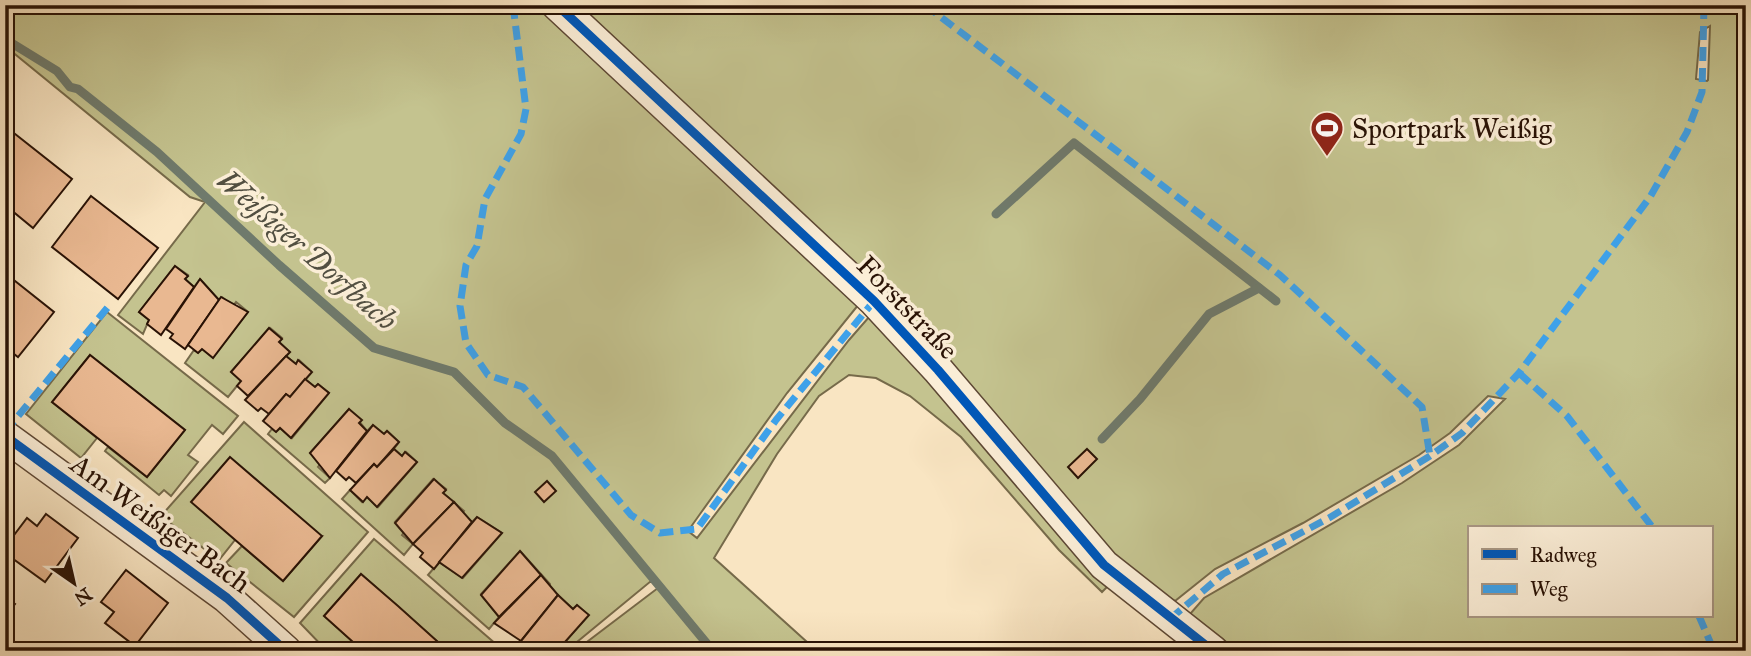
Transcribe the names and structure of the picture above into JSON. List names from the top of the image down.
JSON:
{
  "streets": {
    "street": ["Forststraße", "Am Weißiger Bach"]
  },
  "water": ["Weißiger Dorfbach"],
  "places": {
    "sports": ["Sportpark Weißig"]
  },
  "legend": ["Radweg", "Weg"],
  "north": "bottom right"
}
